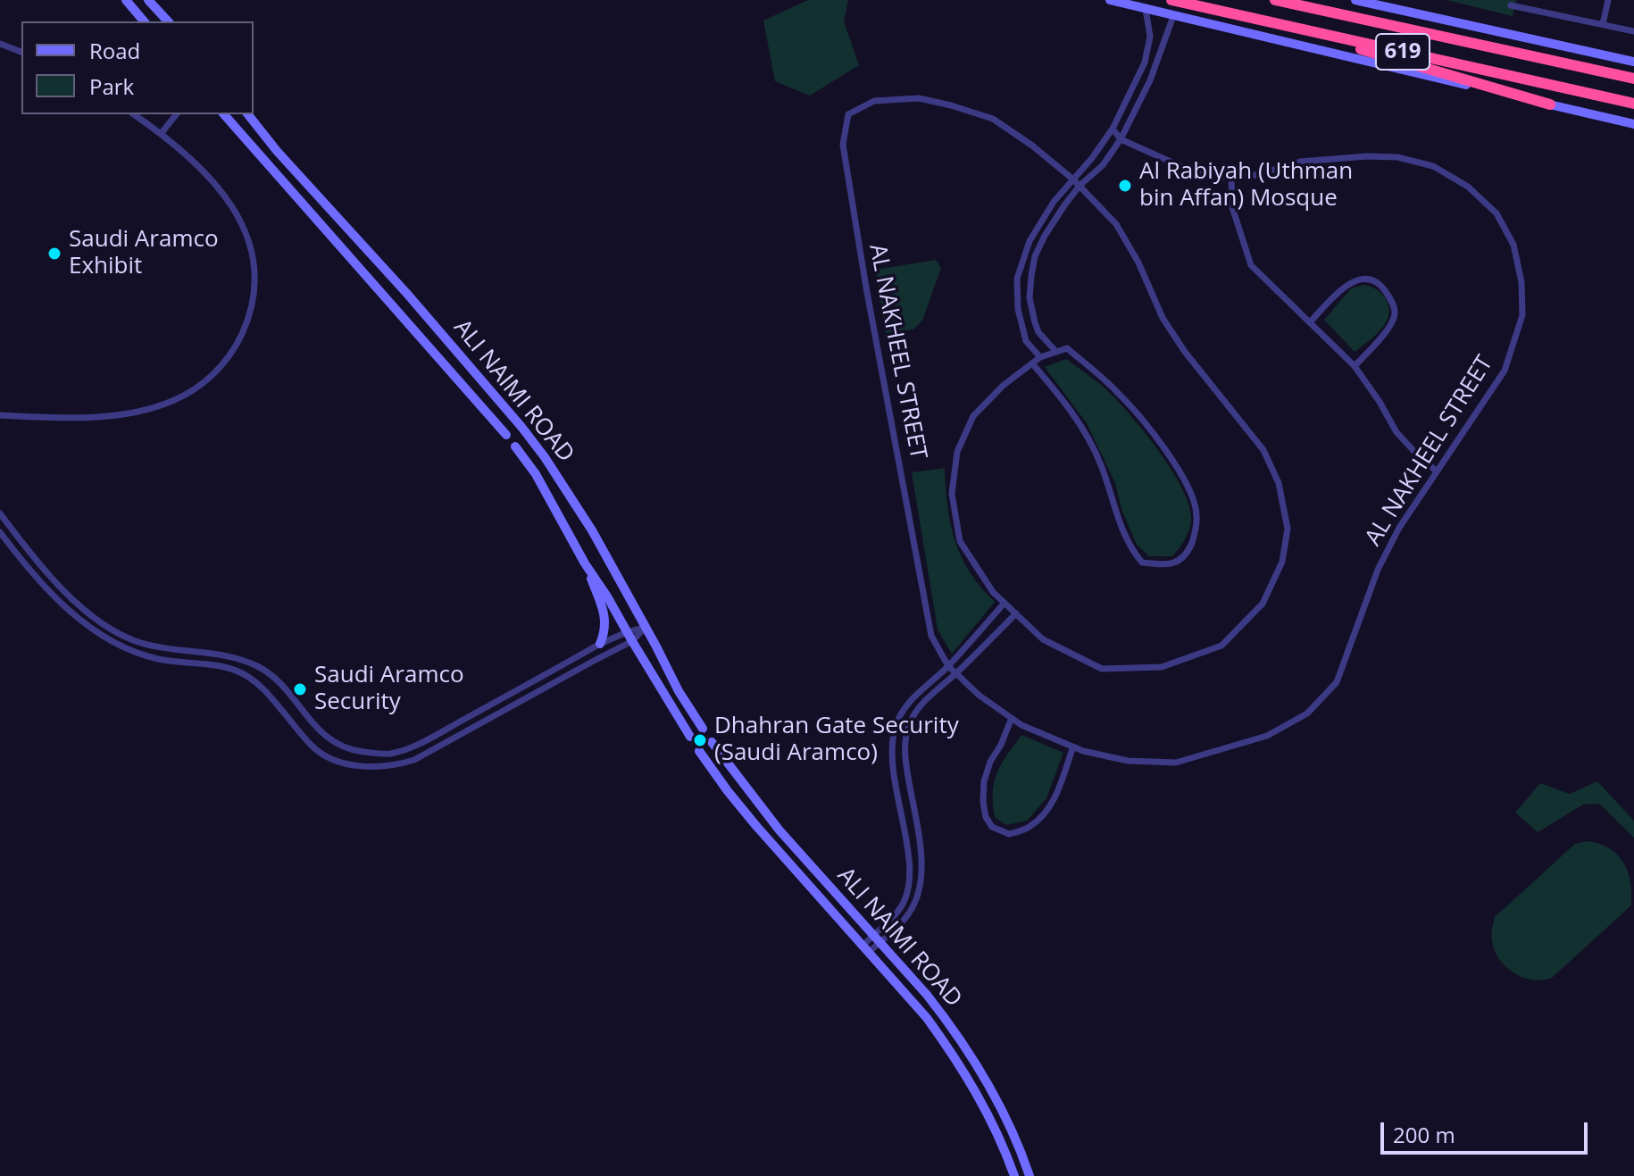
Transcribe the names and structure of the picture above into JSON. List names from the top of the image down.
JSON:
{
  "streets": {
    "highway": ["619"],
    "main road": ["ALI NAIMI ROAD"],
    "street": ["AL NAKHEEL STREET"]
  },
  "places": [
    "Al Rabiyah (Uthman bin Affan) Mosque",
    "Saudi Aramco Exhibit",
    "Saudi Aramco Security",
    "Dhahran Gate Security (Saudi Aramco)"
  ],
  "legend": ["Road", "Park"],
  "scale_bar": "200 m"
}
